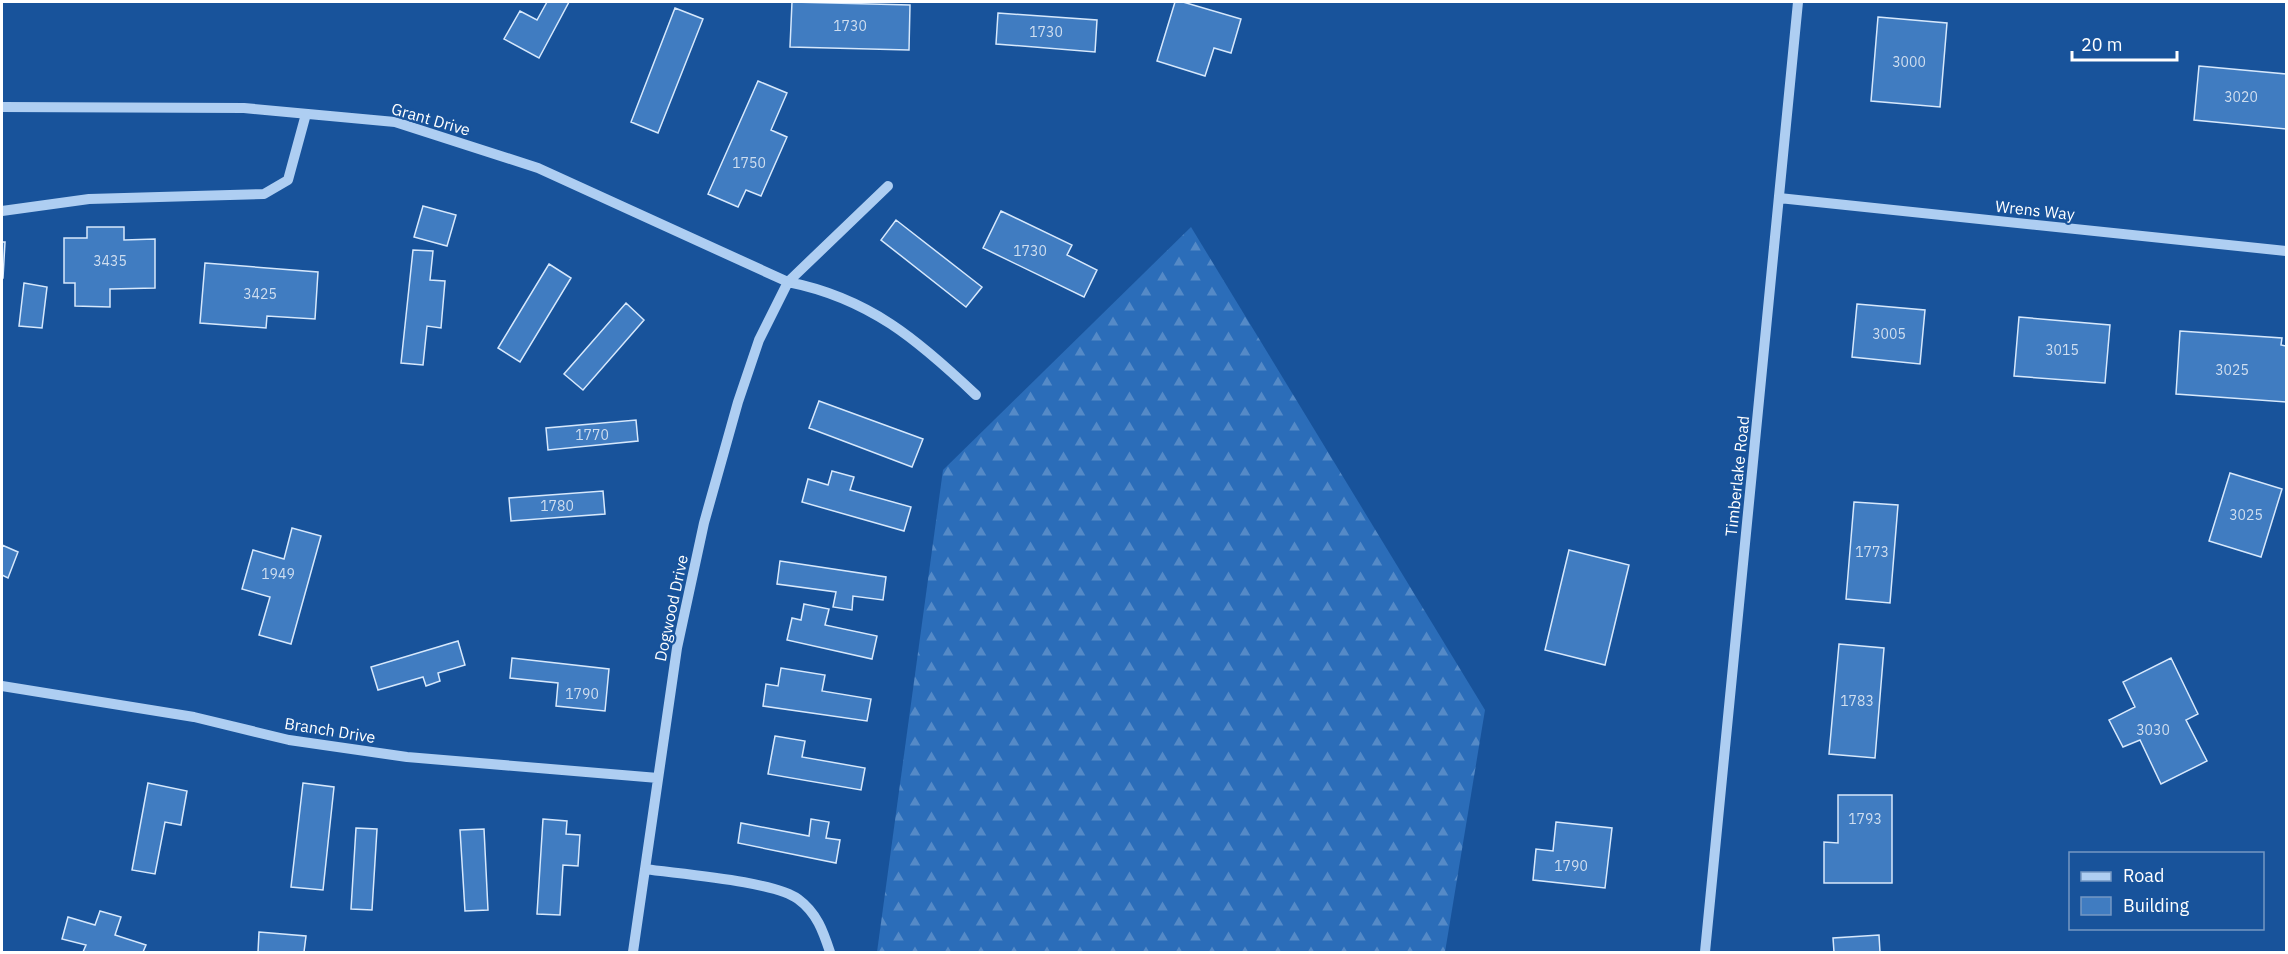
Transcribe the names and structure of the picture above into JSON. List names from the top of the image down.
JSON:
{
  "streets": {
    "street": [
      "Grant Drive",
      "Wrens Way",
      "Timberlake Road",
      "Dogwood Drive",
      "Branch Drive"
    ]
  },
  "crossings": [
    ["Grant Drive", "Dogwood Drive"],
    ["Wrens Way", "Timberlake Road"],
    ["Dogwood Drive", "Branch Drive"]
  ],
  "house_numbers": [
    "1730",
    "1730",
    "3000",
    "3020",
    "1750",
    "1730",
    "3435",
    "3425",
    "3005",
    "3015",
    "3025",
    "1770",
    "1780",
    "3025",
    "1773",
    "1949",
    "1790",
    "1783",
    "3030",
    "1793",
    "1790"
  ],
  "legend": ["Road", "Building"],
  "scale_bar": "20 m"
}
